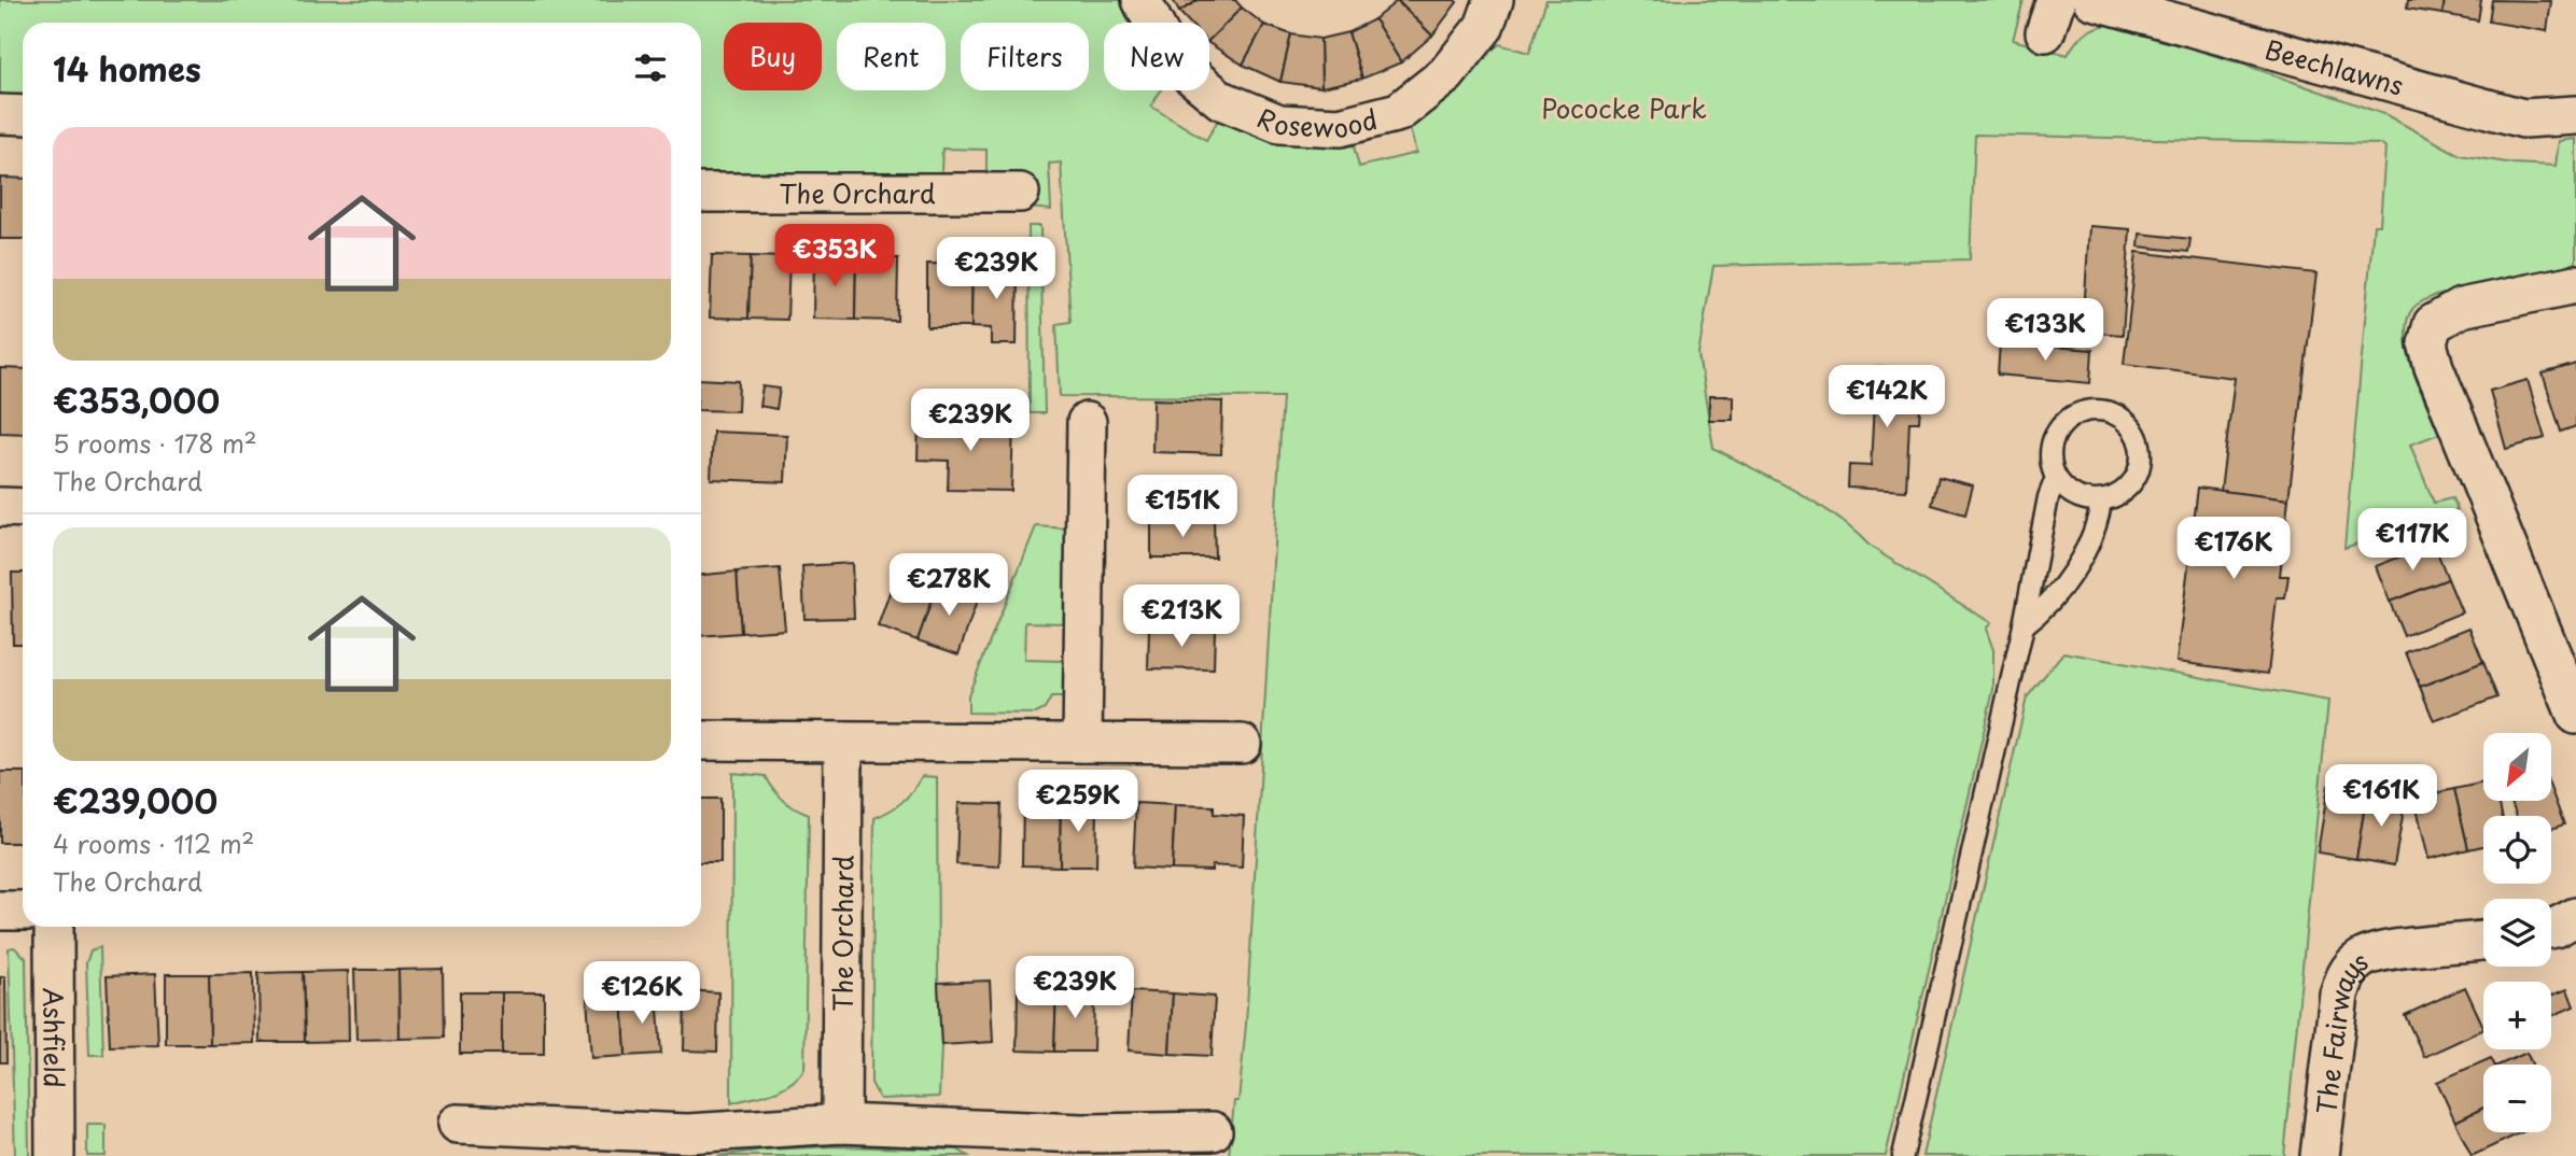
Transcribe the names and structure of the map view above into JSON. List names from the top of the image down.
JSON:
{
  "streets": {
    "street": [
      "Beechlawns",
      "Rosewood",
      "The Orchard",
      "Ashfield",
      "The Fairways"
    ]
  },
  "parks": ["Pococke Park"],
  "north": "bottom left",
  "page": {
    "chip": [
      "Buy",
      "Rent",
      "Filters",
      "New"
    ],
    "heading": "14 homes",
    "list": [
      {
        "name": "€353,000",
        "note": "5 rooms · 178 m² · The Orchard"
      },
      {
        "name": "€239,000",
        "note": "4 rooms · 112 m² · The Orchard"
      }
    ],
    "price": [
      "€353K",
      "€239K",
      "€133K",
      "€142K",
      "€239K",
      "€151K",
      "€117K",
      "€176K",
      "€278K",
      "€213K",
      "€161K",
      "€259K",
      "€239K",
      "€126K"
    ],
    "map_buttons": ["+", "−"]
  }
}
